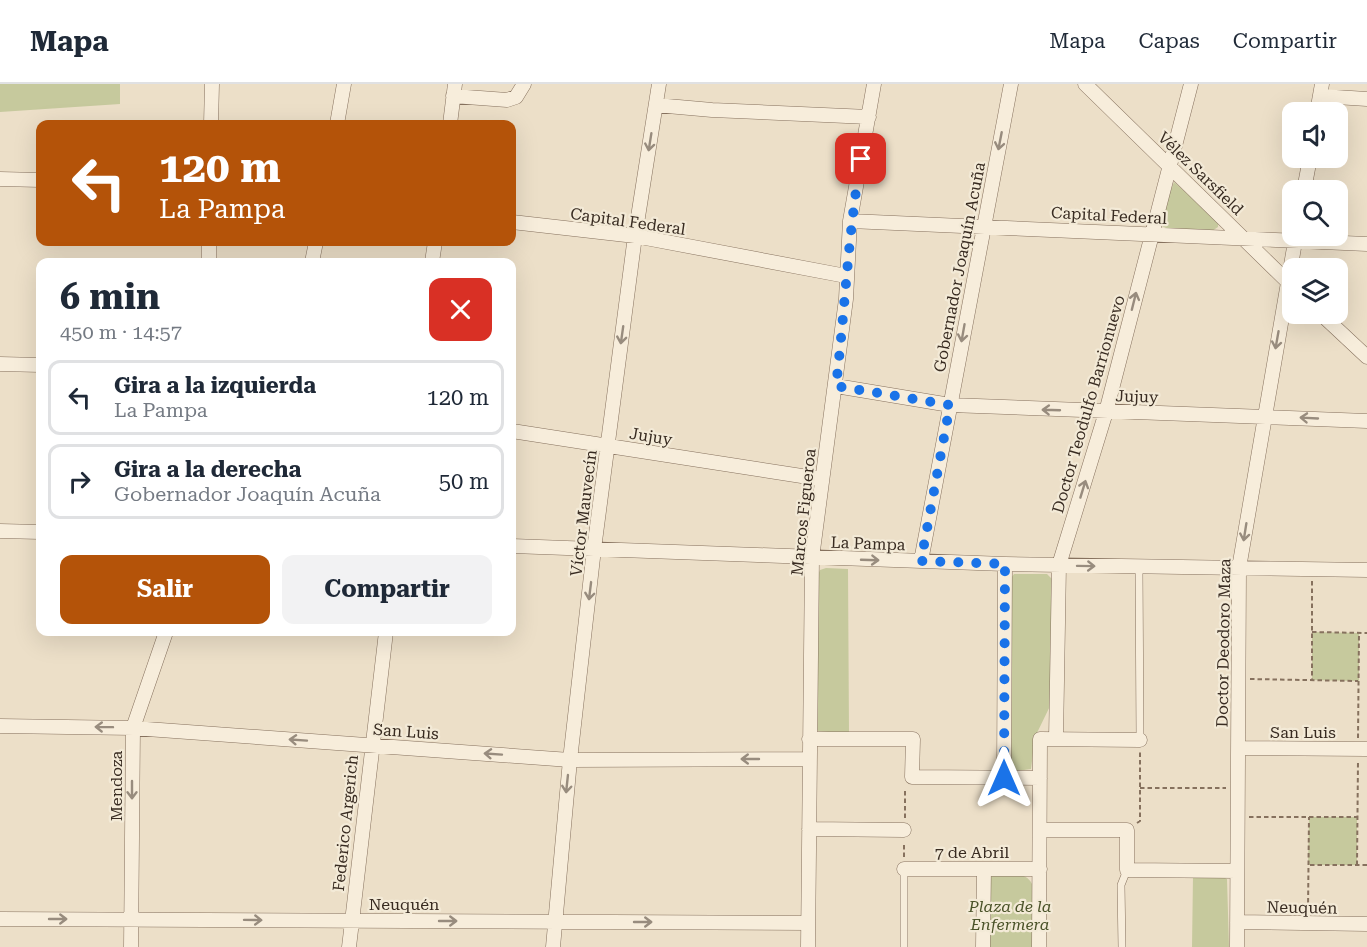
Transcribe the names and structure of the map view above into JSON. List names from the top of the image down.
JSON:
{
  "streets": {
    "street": [
      "Vélez Sarsfield",
      "Capital Federal",
      "Gobernador Joaquín Acuña",
      "Jujuy",
      "Doctor Teodulfo Barrionuevo",
      "Marcos Figueroa",
      "Víctor Mauvecín",
      "La Pampa",
      "Doctor Deodoro Maza",
      "San Luis",
      "Mendoza",
      "Federico Argerich",
      "7 de Abril",
      "Neuquén"
    ]
  },
  "crossings": [
    ["Vélez Sarsfield", "Capital Federal"],
    ["Vélez Sarsfield", "Doctor Teodulfo Barrionuevo"],
    ["Capital Federal", "Gobernador Joaquín Acuña"],
    ["Capital Federal", "Doctor Teodulfo Barrionuevo"],
    ["Capital Federal", "Marcos Figueroa"],
    ["Capital Federal", "Víctor Mauvecín"],
    ["Gobernador Joaquín Acuña", "Jujuy"],
    ["Gobernador Joaquín Acuña", "La Pampa"],
    ["Jujuy", "Doctor Teodulfo Barrionuevo"],
    ["Jujuy", "Marcos Figueroa"],
    ["Jujuy", "Víctor Mauvecín"],
    ["Jujuy", "Doctor Deodoro Maza"],
    ["Doctor Teodulfo Barrionuevo", "La Pampa"],
    ["Marcos Figueroa", "La Pampa"],
    ["Marcos Figueroa", "San Luis"],
    ["Marcos Figueroa", "Neuquén"],
    ["Víctor Mauvecín", "La Pampa"],
    ["Víctor Mauvecín", "San Luis"],
    ["Víctor Mauvecín", "Neuquén"],
    ["La Pampa", "Doctor Deodoro Maza"],
    ["Doctor Deodoro Maza", "San Luis"],
    ["Doctor Deodoro Maza", "Neuquén"],
    ["San Luis", "Mendoza"],
    ["San Luis", "Federico Argerich"],
    ["Mendoza", "Neuquén"],
    ["Federico Argerich", "Neuquén"]
  ],
  "one_way": [
    "Gobernador Joaquín Acuña",
    "Doctor Teodulfo Barrionuevo",
    "Víctor Mauvecín",
    "Doctor Deodoro Maza",
    "San Luis",
    "Mendoza",
    "Neuquén"
  ],
  "parks": ["Plaza de la Enfermera"],
  "page": {
    "header": "Mapa",
    "nav": ["Mapa", "Capas", "Compartir"],
    "turn": ["120 m", "La Pampa"],
    "heading": ["6 min", "450 m · 14:57"],
    "list": [
      {
        "name": "Gira a la izquierda",
        "note": "La Pampa",
        "value": "120 m"
      },
      {
        "name": "Gira a la derecha",
        "note": "Gobernador Joaquín Acuña",
        "value": "50 m"
      }
    ],
    "buttons": ["Salir", "Compartir"]
  }
}
